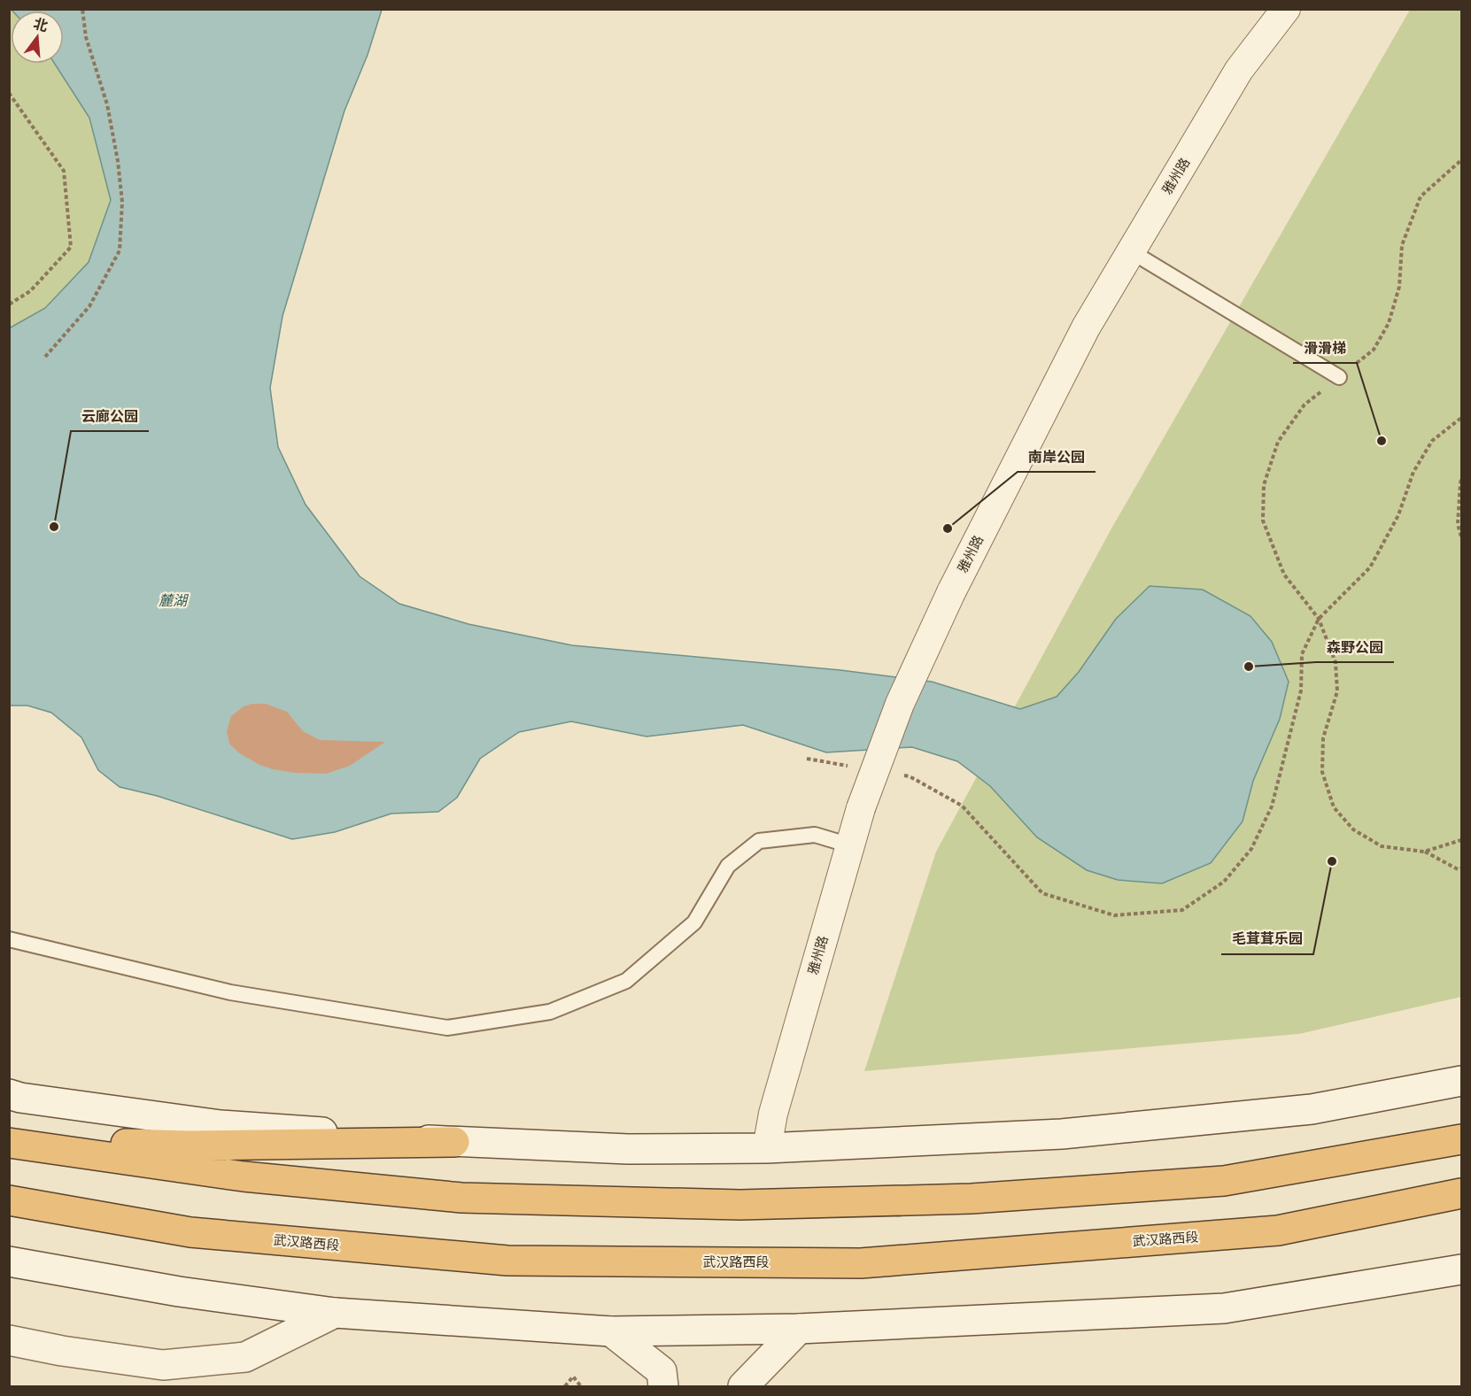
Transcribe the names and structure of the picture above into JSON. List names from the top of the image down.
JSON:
{
  "streets": {
    "highway": ["武汉路西段"],
    "street": ["雅州路"]
  },
  "water": ["麓湖"],
  "places": [
    "滑滑梯",
    "云廊公园",
    "南岸公园",
    "森野公园",
    "毛茸茸乐园"
  ],
  "north": "top"
}
